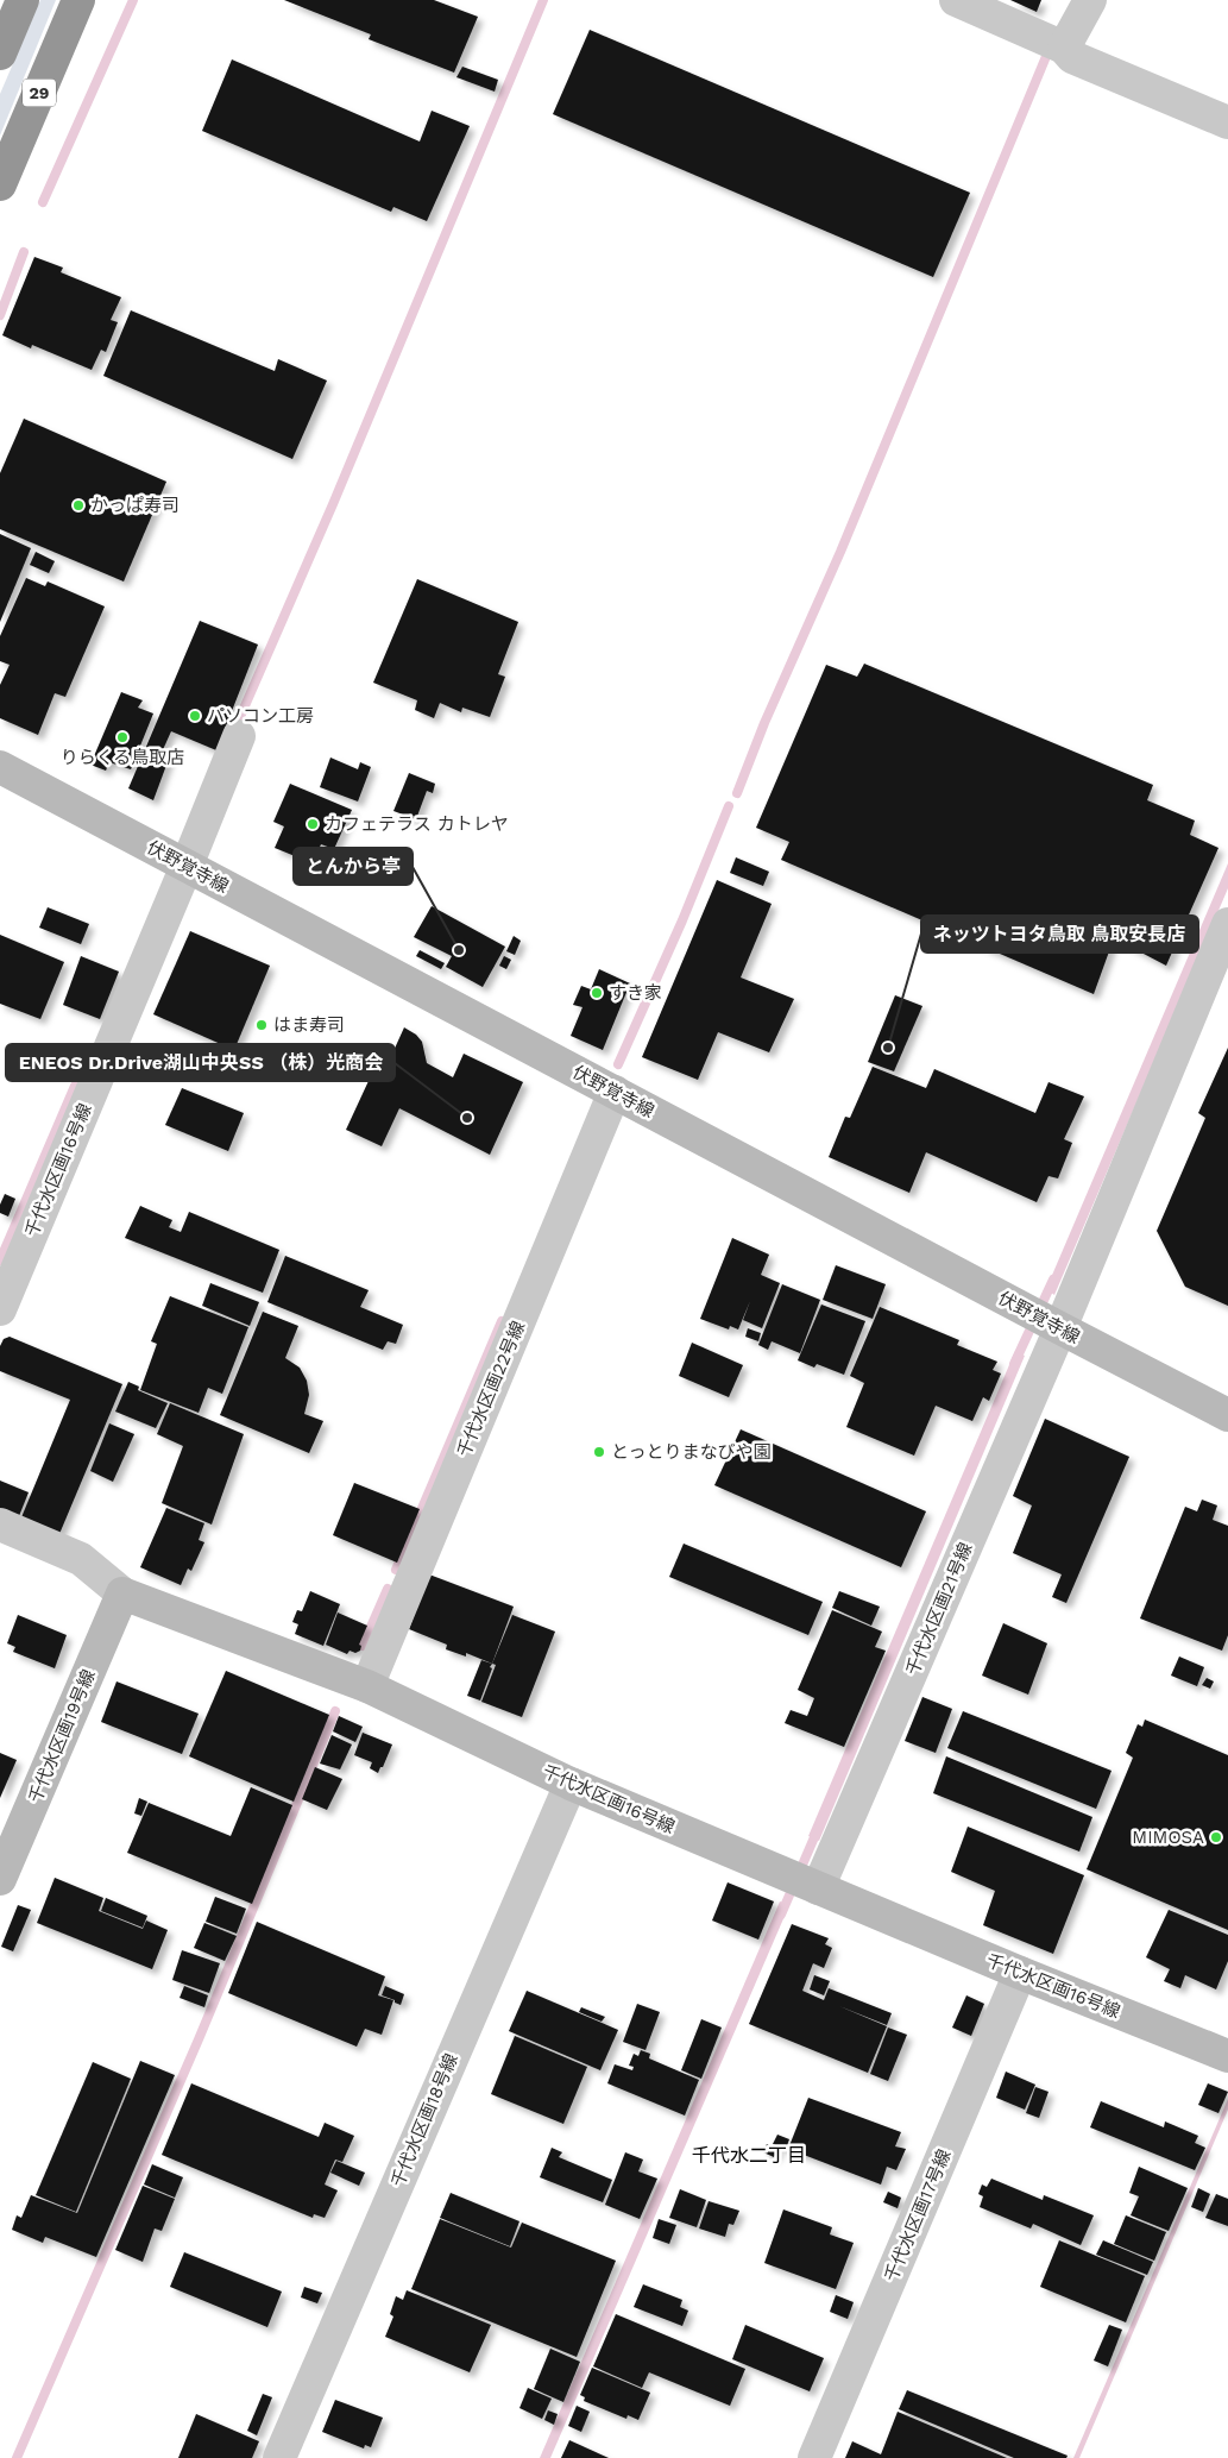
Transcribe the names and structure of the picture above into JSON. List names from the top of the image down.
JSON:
{
  "streets": {
    "highway": ["29"],
    "street": [
      "伏野覚寺線",
      "千代水区画16号線",
      "千代水区画22号線",
      "千代水区画21号線",
      "千代水区画19号線",
      "千代水区画18号線",
      "千代水区画17号線"
    ]
  },
  "crossings": [
    ["伏野覚寺線", "千代水区画16号線"],
    ["伏野覚寺線", "千代水区画22号線"],
    ["伏野覚寺線", "千代水区画21号線"],
    ["千代水区画16号線", "千代水区画22号線"],
    ["千代水区画16号線", "千代水区画21号線"],
    ["千代水区画16号線", "千代水区画19号線"],
    ["千代水区画16号線", "千代水区画18号線"],
    ["千代水区画16号線", "千代水区画17号線"]
  ],
  "districts": ["千代水二丁目"],
  "places": [
    "かっぱ寿司",
    "パソコン工房",
    "りらくる鳥取店",
    "カフェテラス カトレヤ",
    "とんから亭",
    "すき家",
    "はま寿司",
    "ネッツトヨタ鳥取 鳥取安長店",
    "ENEOS Dr.Drive湖山中央SS （株）光商会",
    "とっとりまなびや園",
    "MIMOSA"
  ]
}
